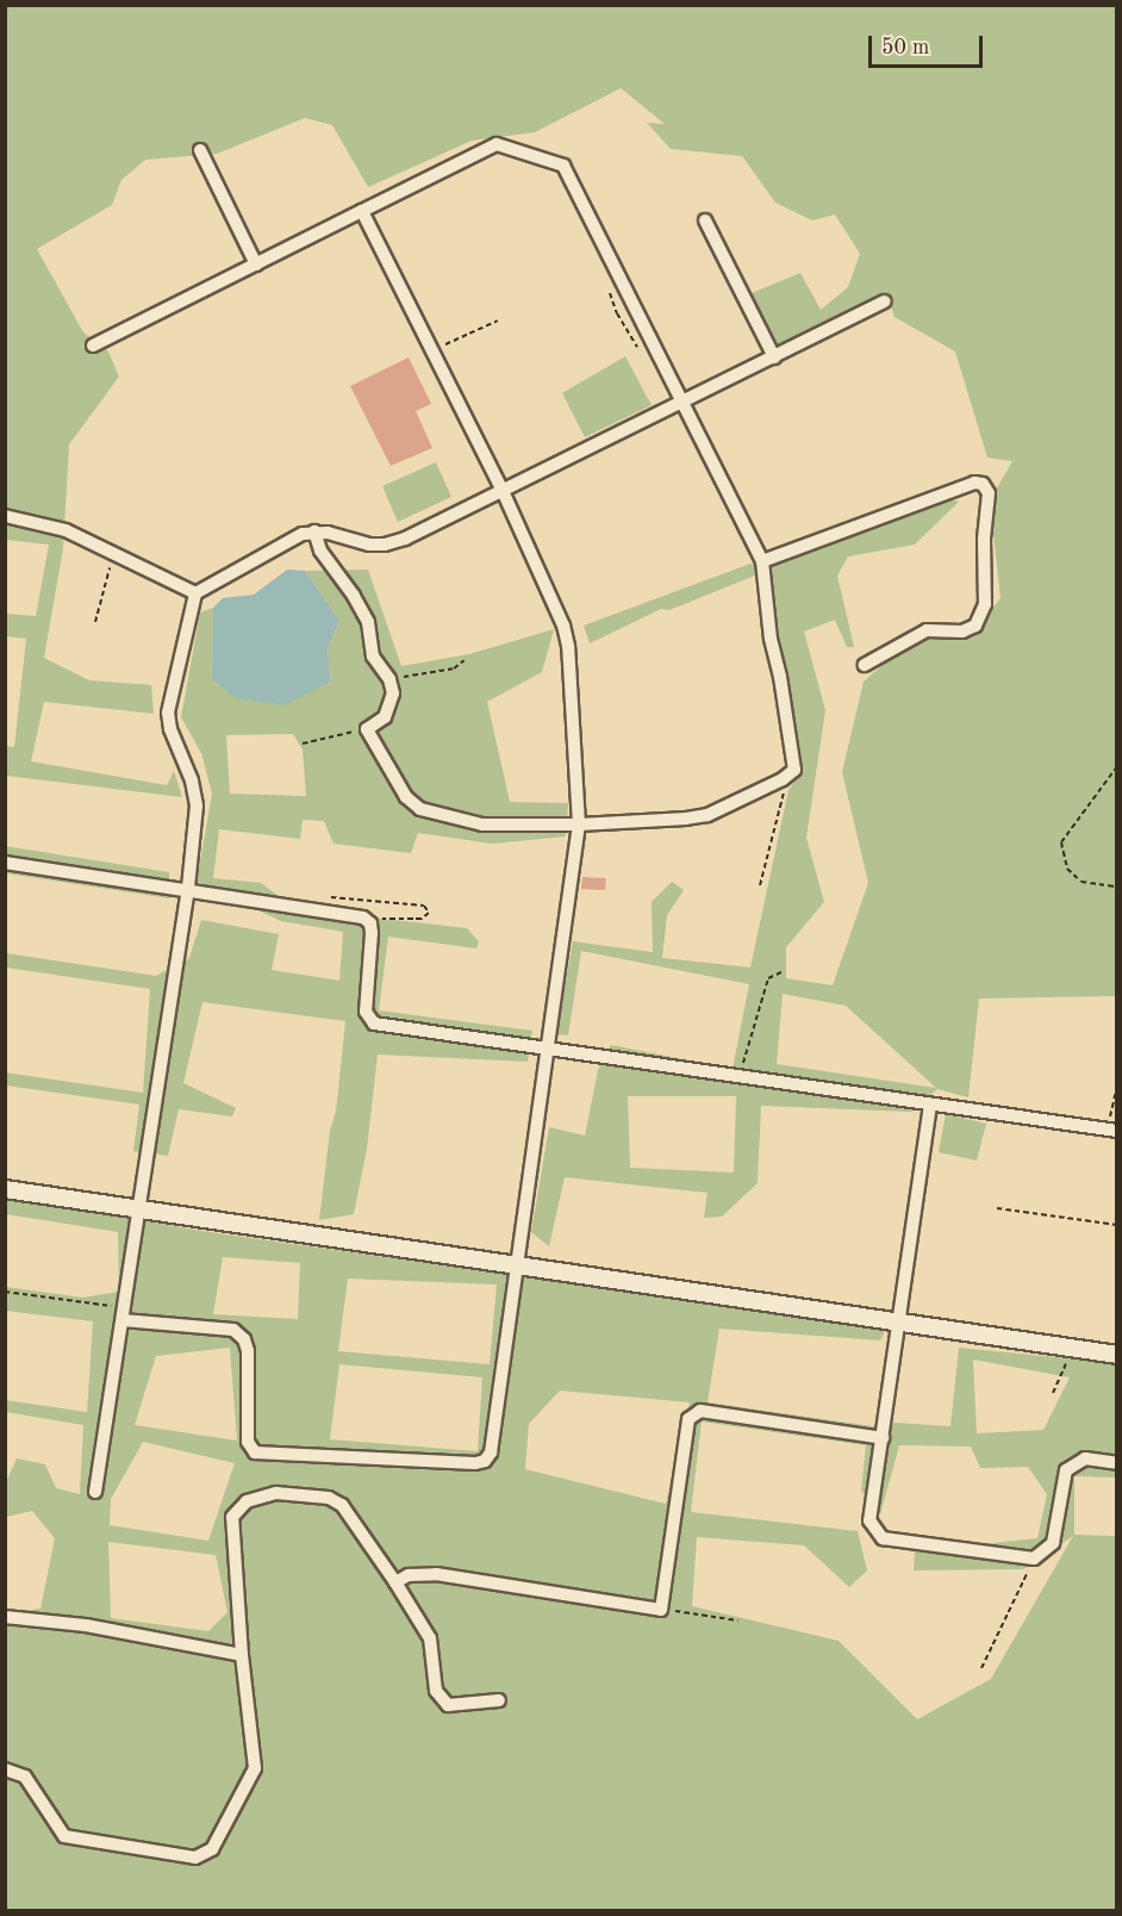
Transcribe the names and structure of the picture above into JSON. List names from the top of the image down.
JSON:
{
  "scale_bar": "50 m"
}
